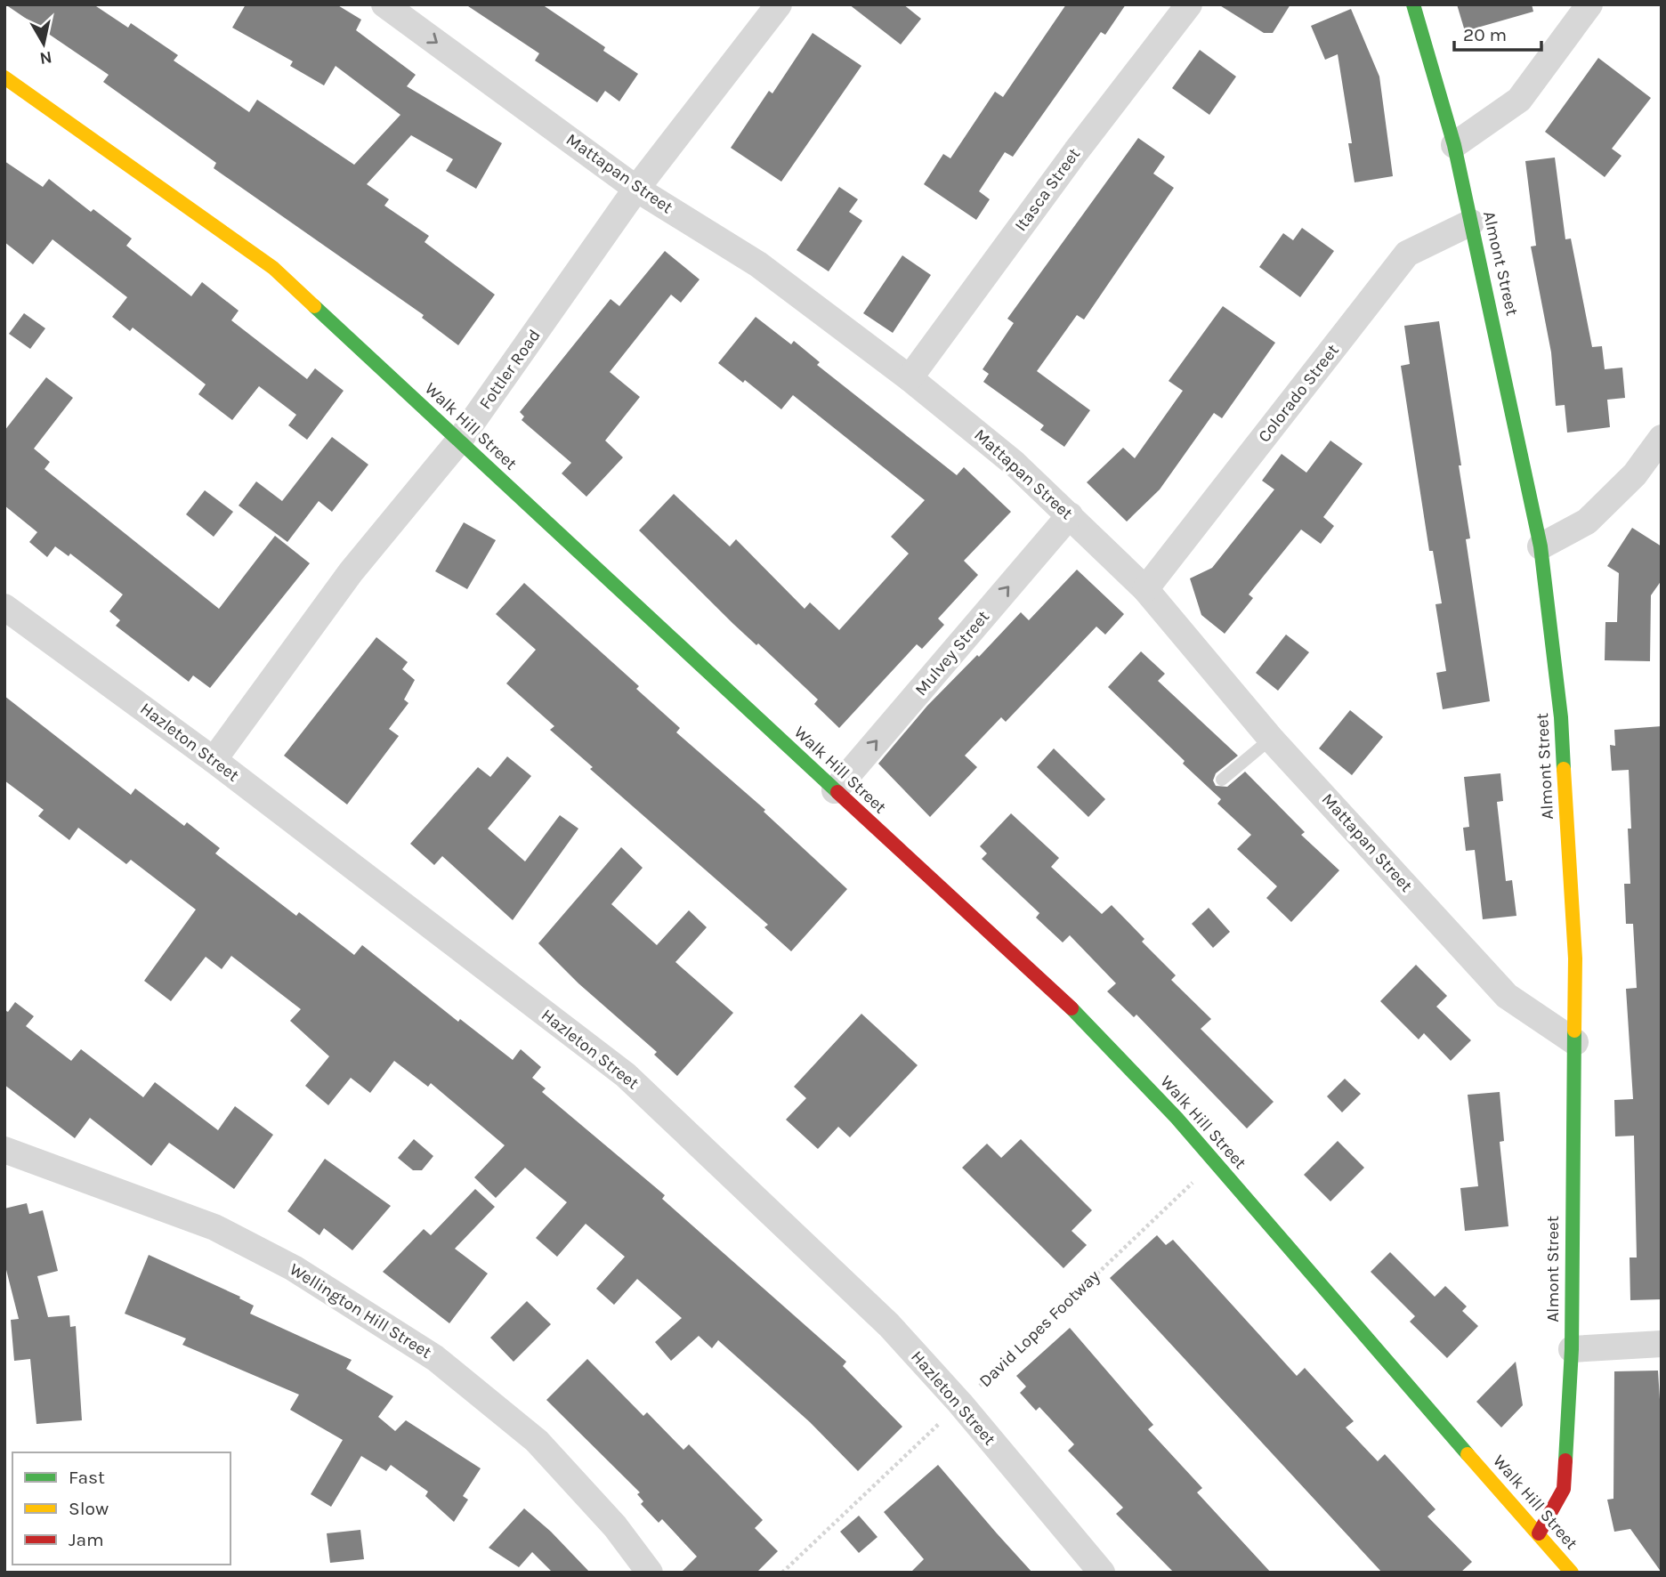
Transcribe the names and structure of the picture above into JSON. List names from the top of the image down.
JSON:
{
  "streets": {
    "main road": ["Almont Street", "Walk Hill Street"],
    "street": [
      "Mattapan Street",
      "Itasca Street",
      "Fottler Road",
      "Colorado Street",
      "Mulvey Street",
      "Hazleton Street",
      "Wellington Hill Street"
    ],
    "path": ["David Lopes Footway"]
  },
  "crossings": [
    ["Mattapan Street", "Itasca Street"],
    ["Mattapan Street", "Almont Street"],
    ["Mattapan Street", "Fottler Road"],
    ["Mattapan Street", "Colorado Street"],
    ["Mattapan Street", "Mulvey Street"],
    ["Almont Street", "Colorado Street"],
    ["Almont Street", "Walk Hill Street"],
    ["Fottler Road", "Walk Hill Street"],
    ["Fottler Road", "Hazleton Street"],
    ["Walk Hill Street", "Mulvey Street"],
    ["Walk Hill Street", "David Lopes Footway"],
    ["Hazleton Street", "David Lopes Footway"]
  ],
  "one_way": ["Mulvey Street"],
  "legend": ["Fast", "Slow", "Jam"],
  "scale_bar": "20 m",
  "north": "bottom"
}
